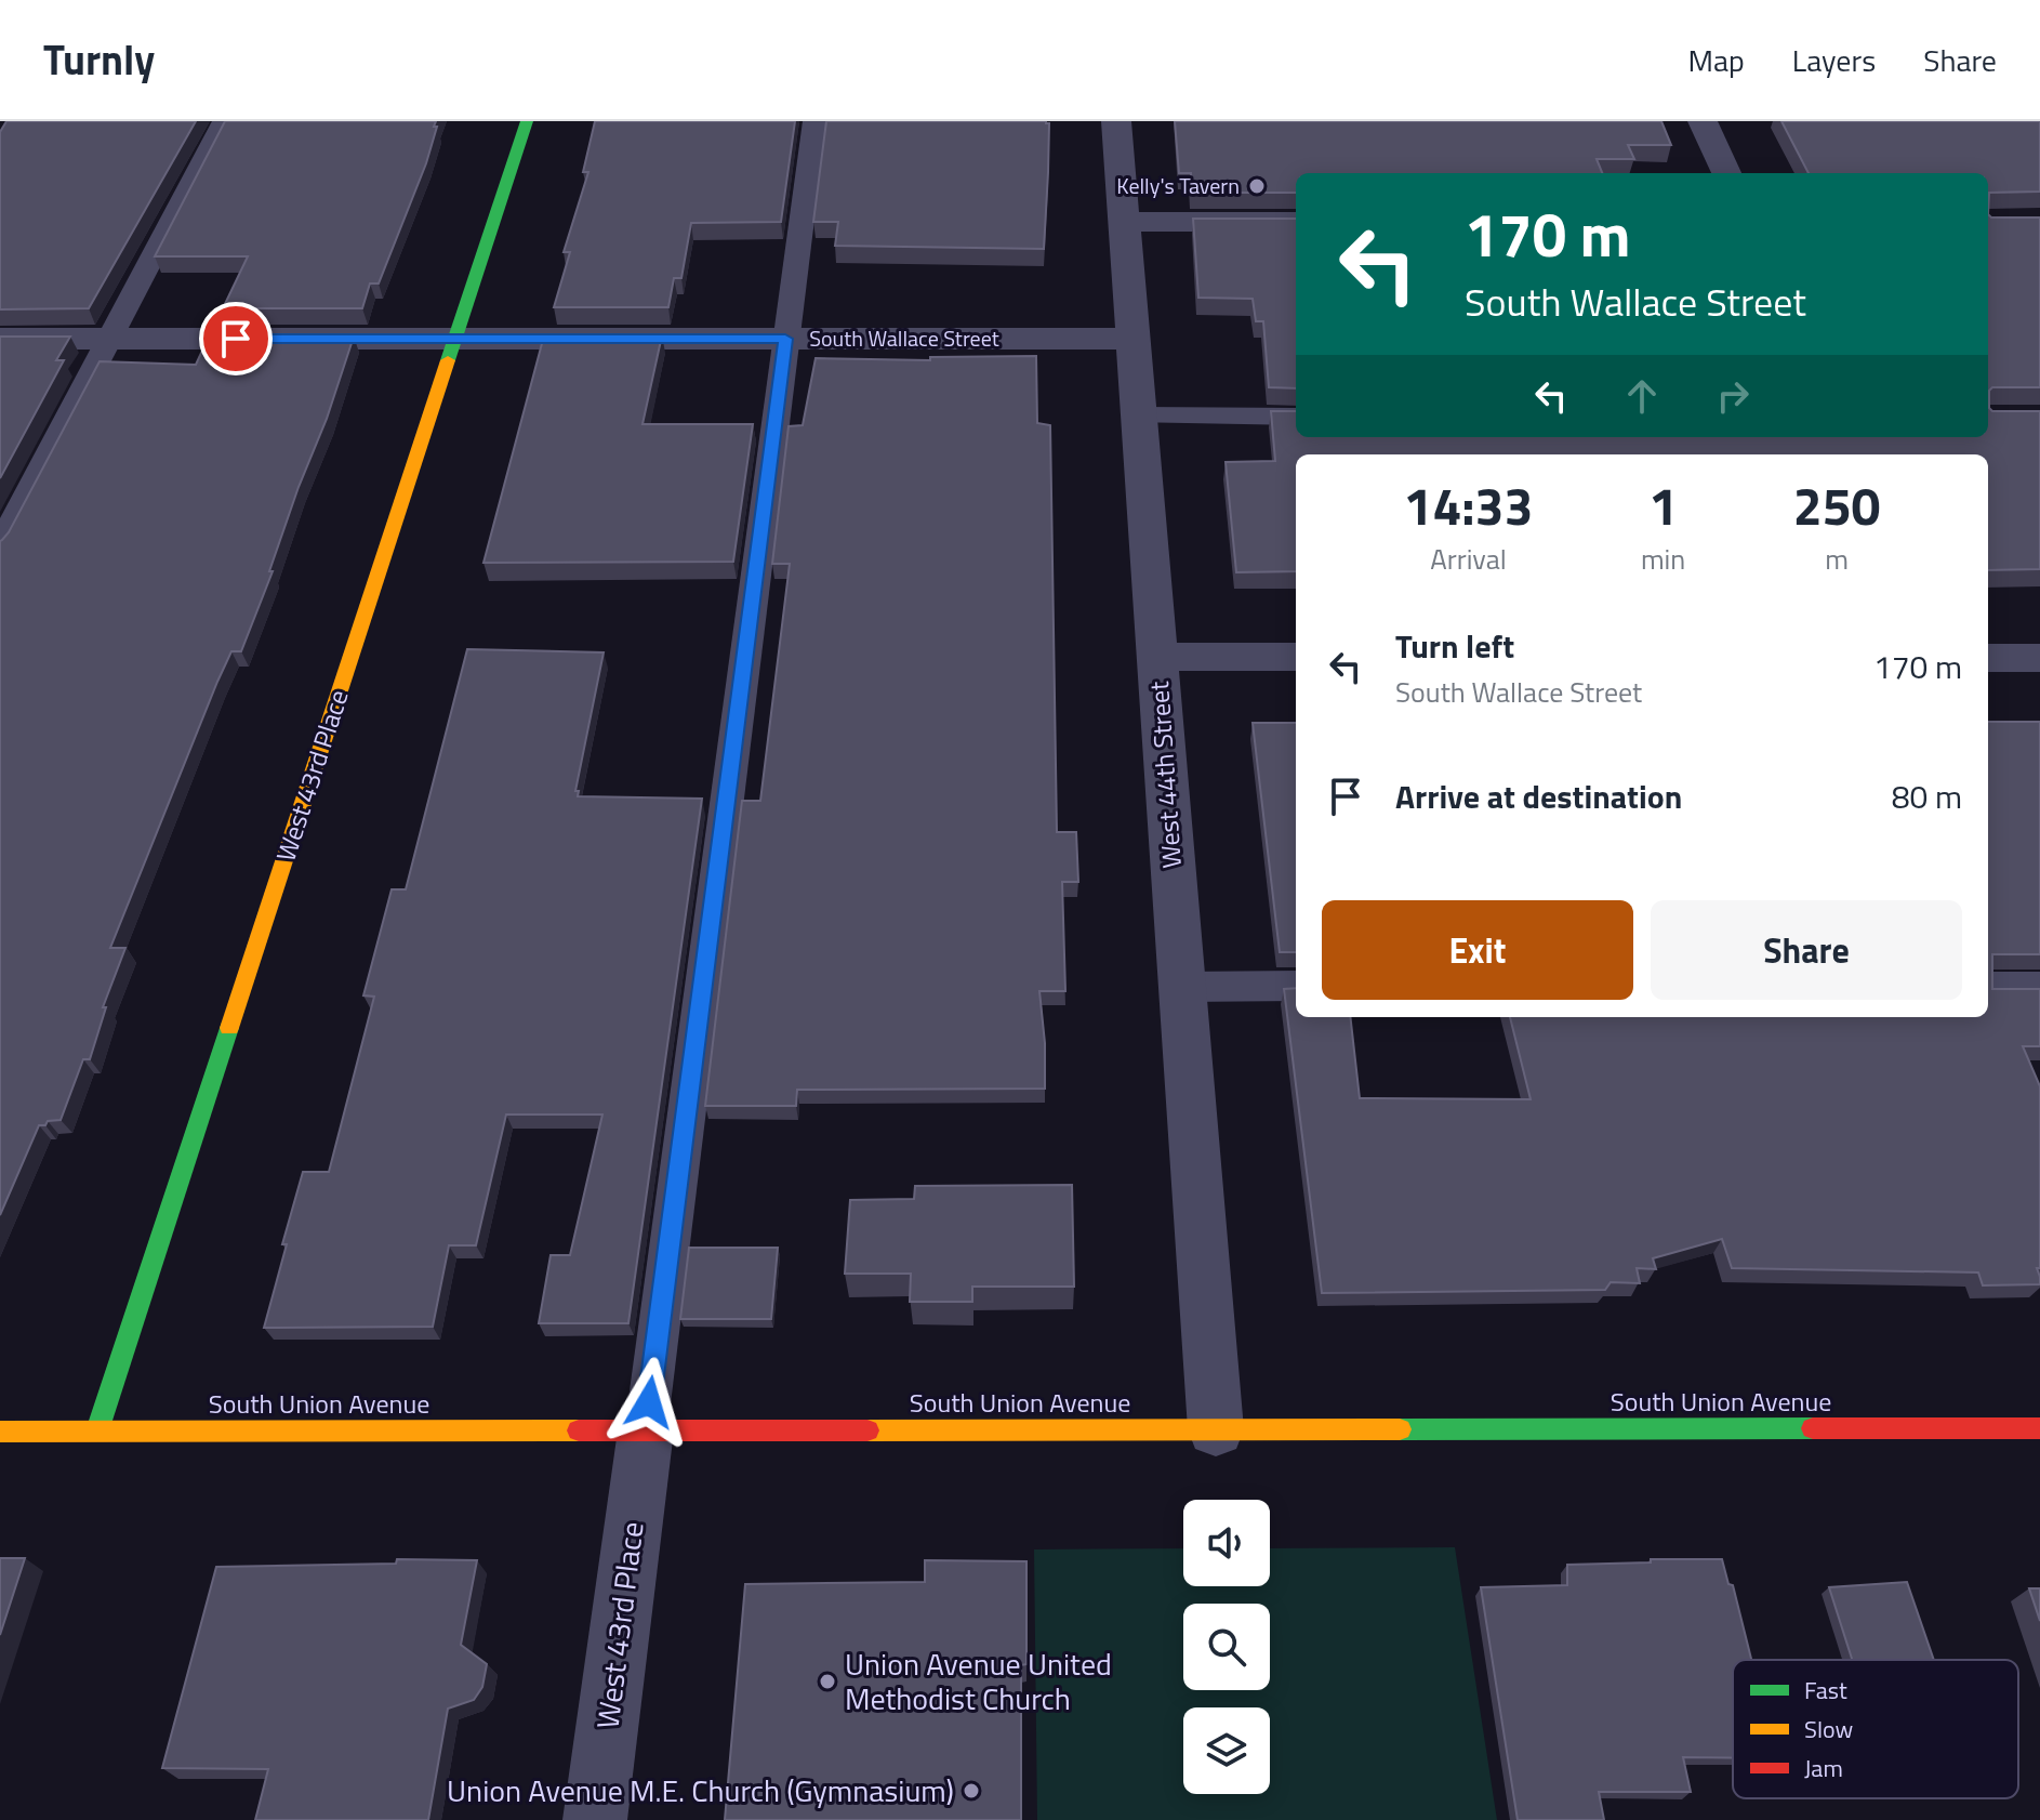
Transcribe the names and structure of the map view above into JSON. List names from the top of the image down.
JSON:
{
  "streets": {
    "street": [
      "South Wallace Street",
      "West 44th Street",
      "West 43rd Place",
      "South Union Avenue"
    ]
  },
  "crossings": [
    ["South Wallace Street", "West 44th Street"],
    ["South Wallace Street", "West 43rd Place"],
    ["West 44th Street", "South Union Avenue"],
    ["West 43rd Place", "South Union Avenue"]
  ],
  "places": ["Kelly's Tavern", "Union Avenue United Methodist Church", "Union Avenue M.E. Church (Gymnasium)"],
  "legend": ["Fast", "Slow", "Jam"],
  "page": {
    "header": "Turnly",
    "nav": ["Map", "Layers", "Share"],
    "turn": ["170 m", "South Wallace Street"],
    "eta": [
      "14:33",
      "Arrival",
      "1",
      "min",
      "250",
      "m"
    ],
    "list": [
      {
        "name": "Turn left",
        "note": "South Wallace Street",
        "value": "170 m"
      },
      {
        "name": "Arrive at destination",
        "value": "80 m"
      }
    ],
    "buttons": ["Exit", "Share"]
  }
}
